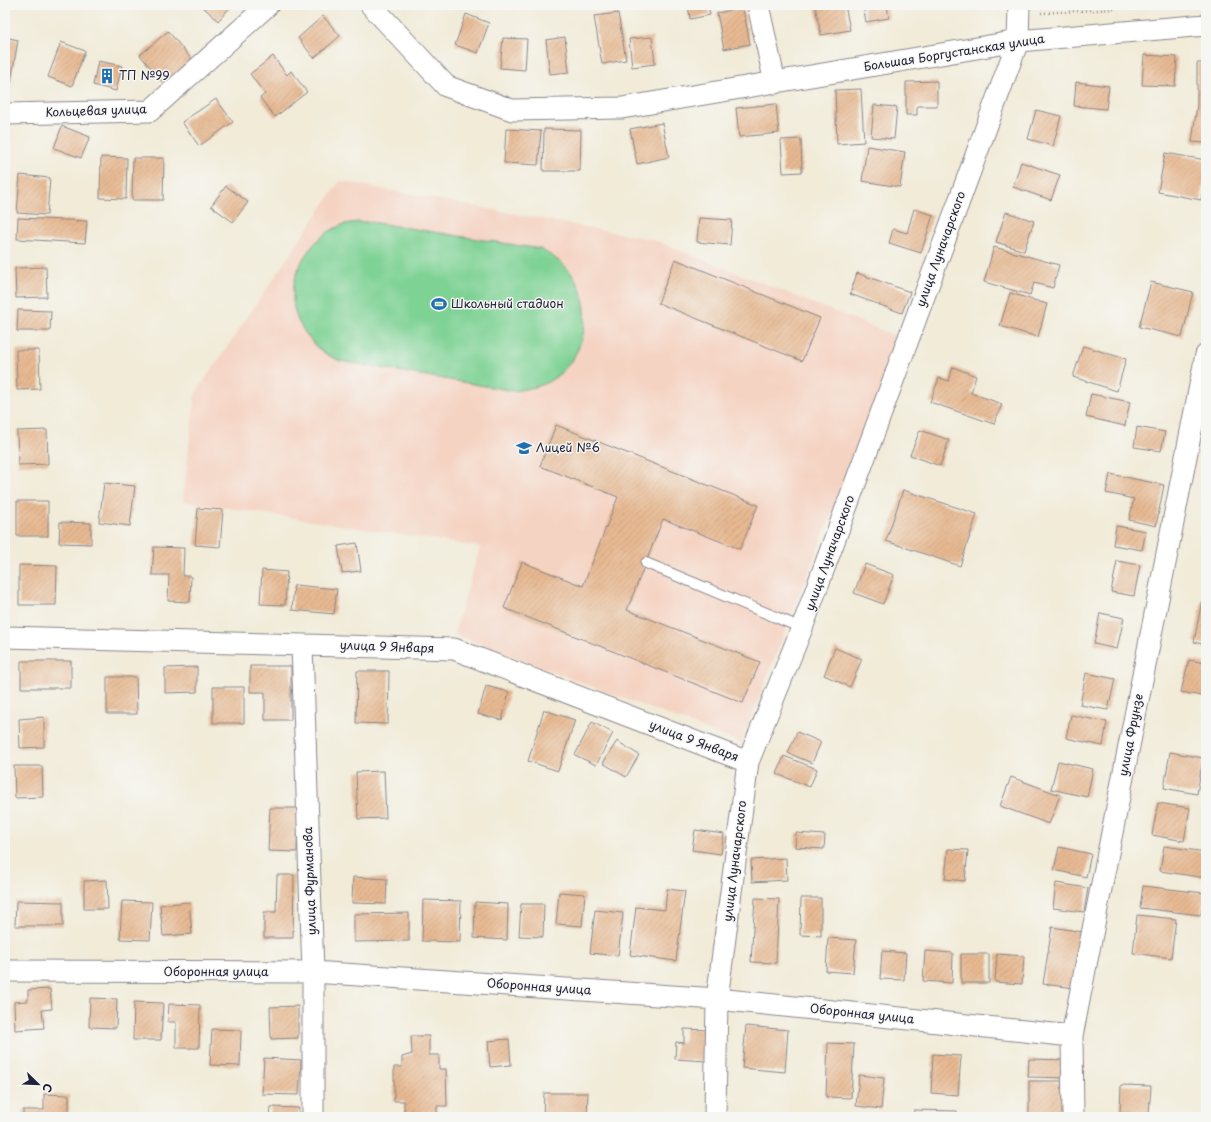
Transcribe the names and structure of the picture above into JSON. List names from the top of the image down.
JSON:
{
  "streets": {
    "street": [
      "Большая Боргустанская улица",
      "Кольцевая улица",
      "улица Луначарского",
      "улица 9 Января",
      "улица Фрунзе",
      "улица Фурманова",
      "Оборонная улица"
    ]
  },
  "crossings": [
    ["Большая Боргустанская улица", "улица Луначарского"],
    ["улица Луначарского", "улица 9 Января"],
    ["улица Луначарского", "Оборонная улица"],
    ["улица 9 Января", "улица Фурманова"],
    ["улица Фрунзе", "Оборонная улица"],
    ["улица Фурманова", "Оборонная улица"]
  ],
  "places": {
    "building": ["ТП №99"],
    "sports": ["Школьный стадион"],
    "school or university": ["Лицей №6"]
  },
  "north": "bottom right"
}
